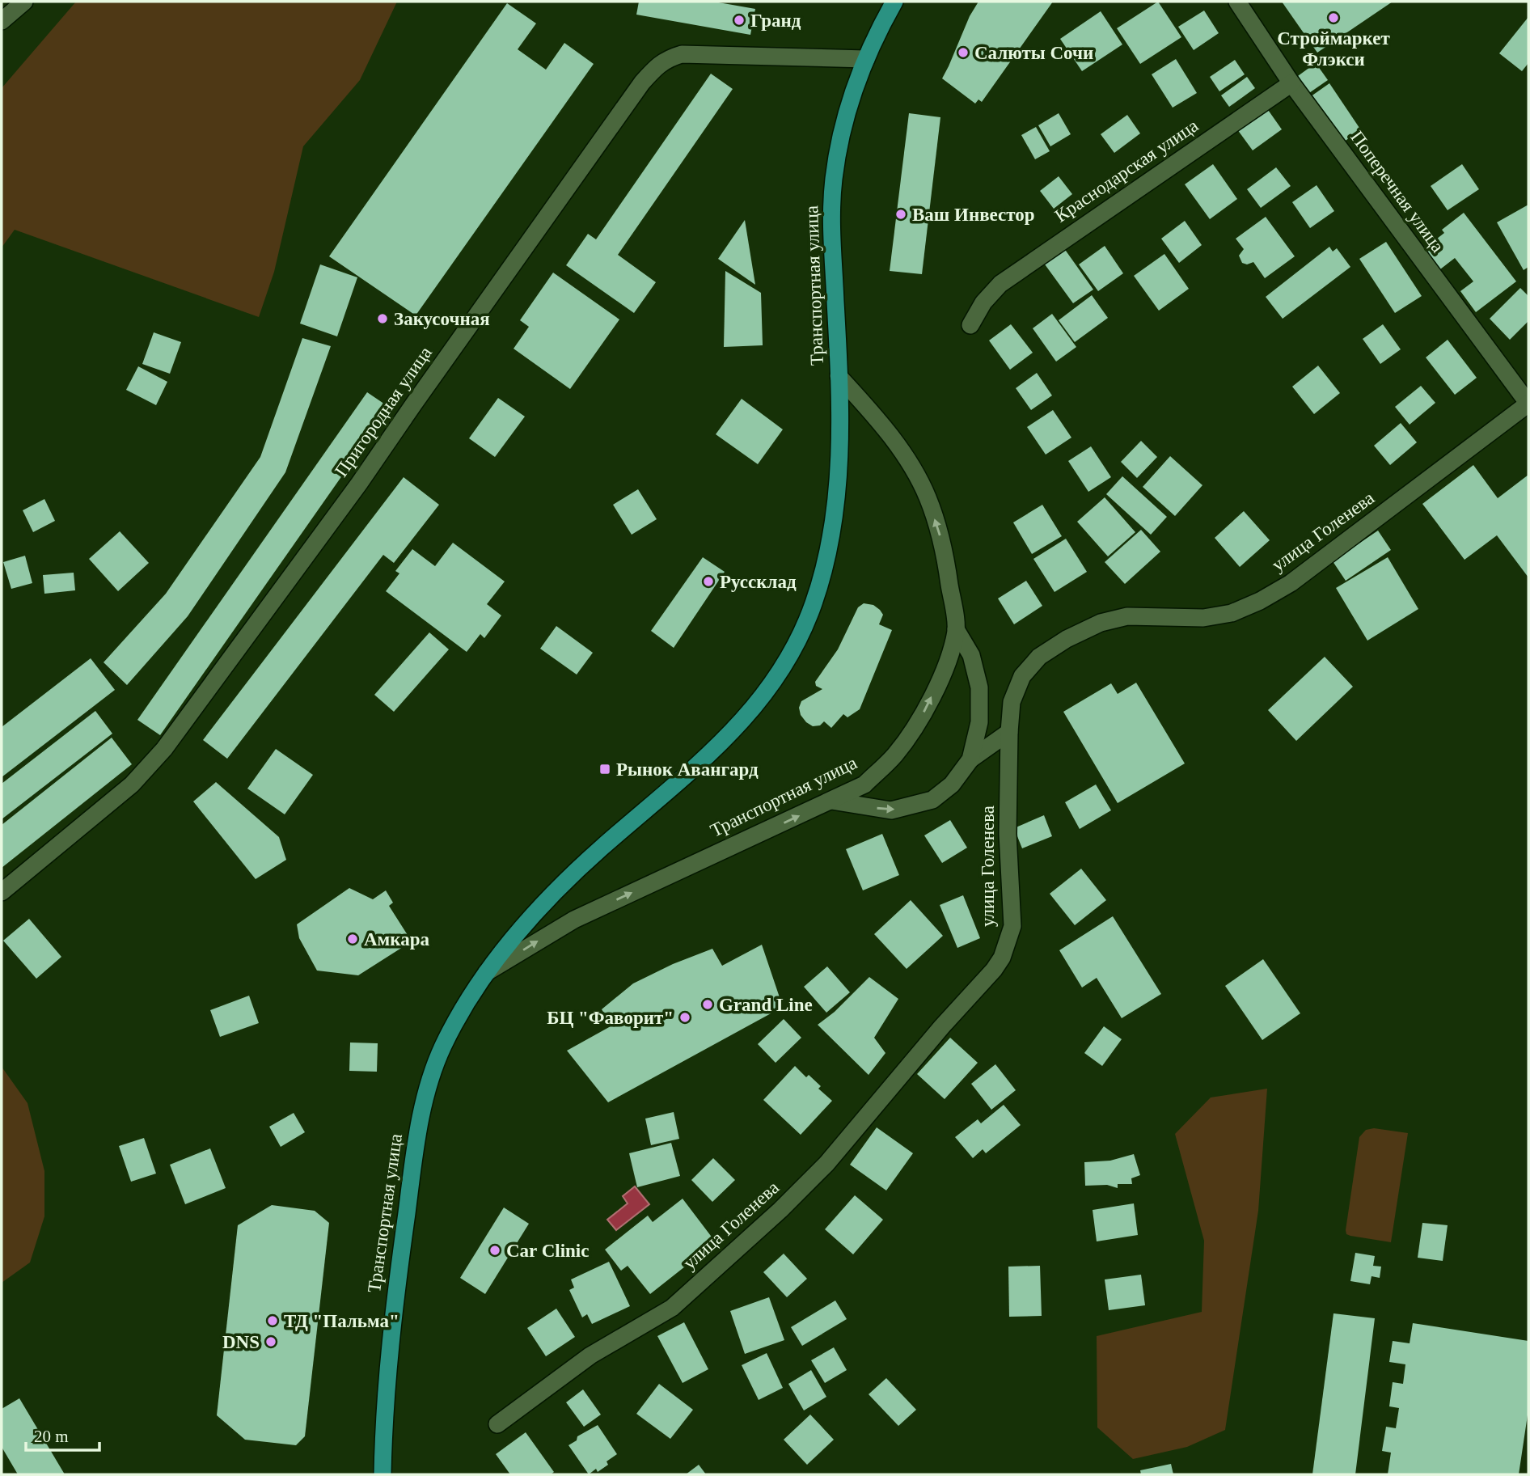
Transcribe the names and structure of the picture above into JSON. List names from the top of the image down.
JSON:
{
  "streets": {
    "main road": ["Транспортная улица"],
    "street": [
      "Краснодарская улица",
      "Поперечная улица",
      "Пригородная улица",
      "улица Голенева"
    ]
  },
  "crossings": [
    ["Краснодарская улица", "Поперечная улица"],
    ["Поперечная улица", "улица Голенева"],
    ["Транспортная улица", "Пригородная улица"]
  ],
  "places": {
    "other": [
      "Строймаркет Флэкси",
      "Гранд",
      "Салюты Сочи",
      "Ваш Инвестор",
      "Закусочная",
      "Руссклад",
      "Амкара",
      "Grand Line",
      "БЦ \"Фаворит\"",
      "Car Clinic",
      "ТД \"Пальма\"",
      "DNS"
    ],
    "transit": ["Рынок Авангард"]
  },
  "scale_bar": "20 m"
}
